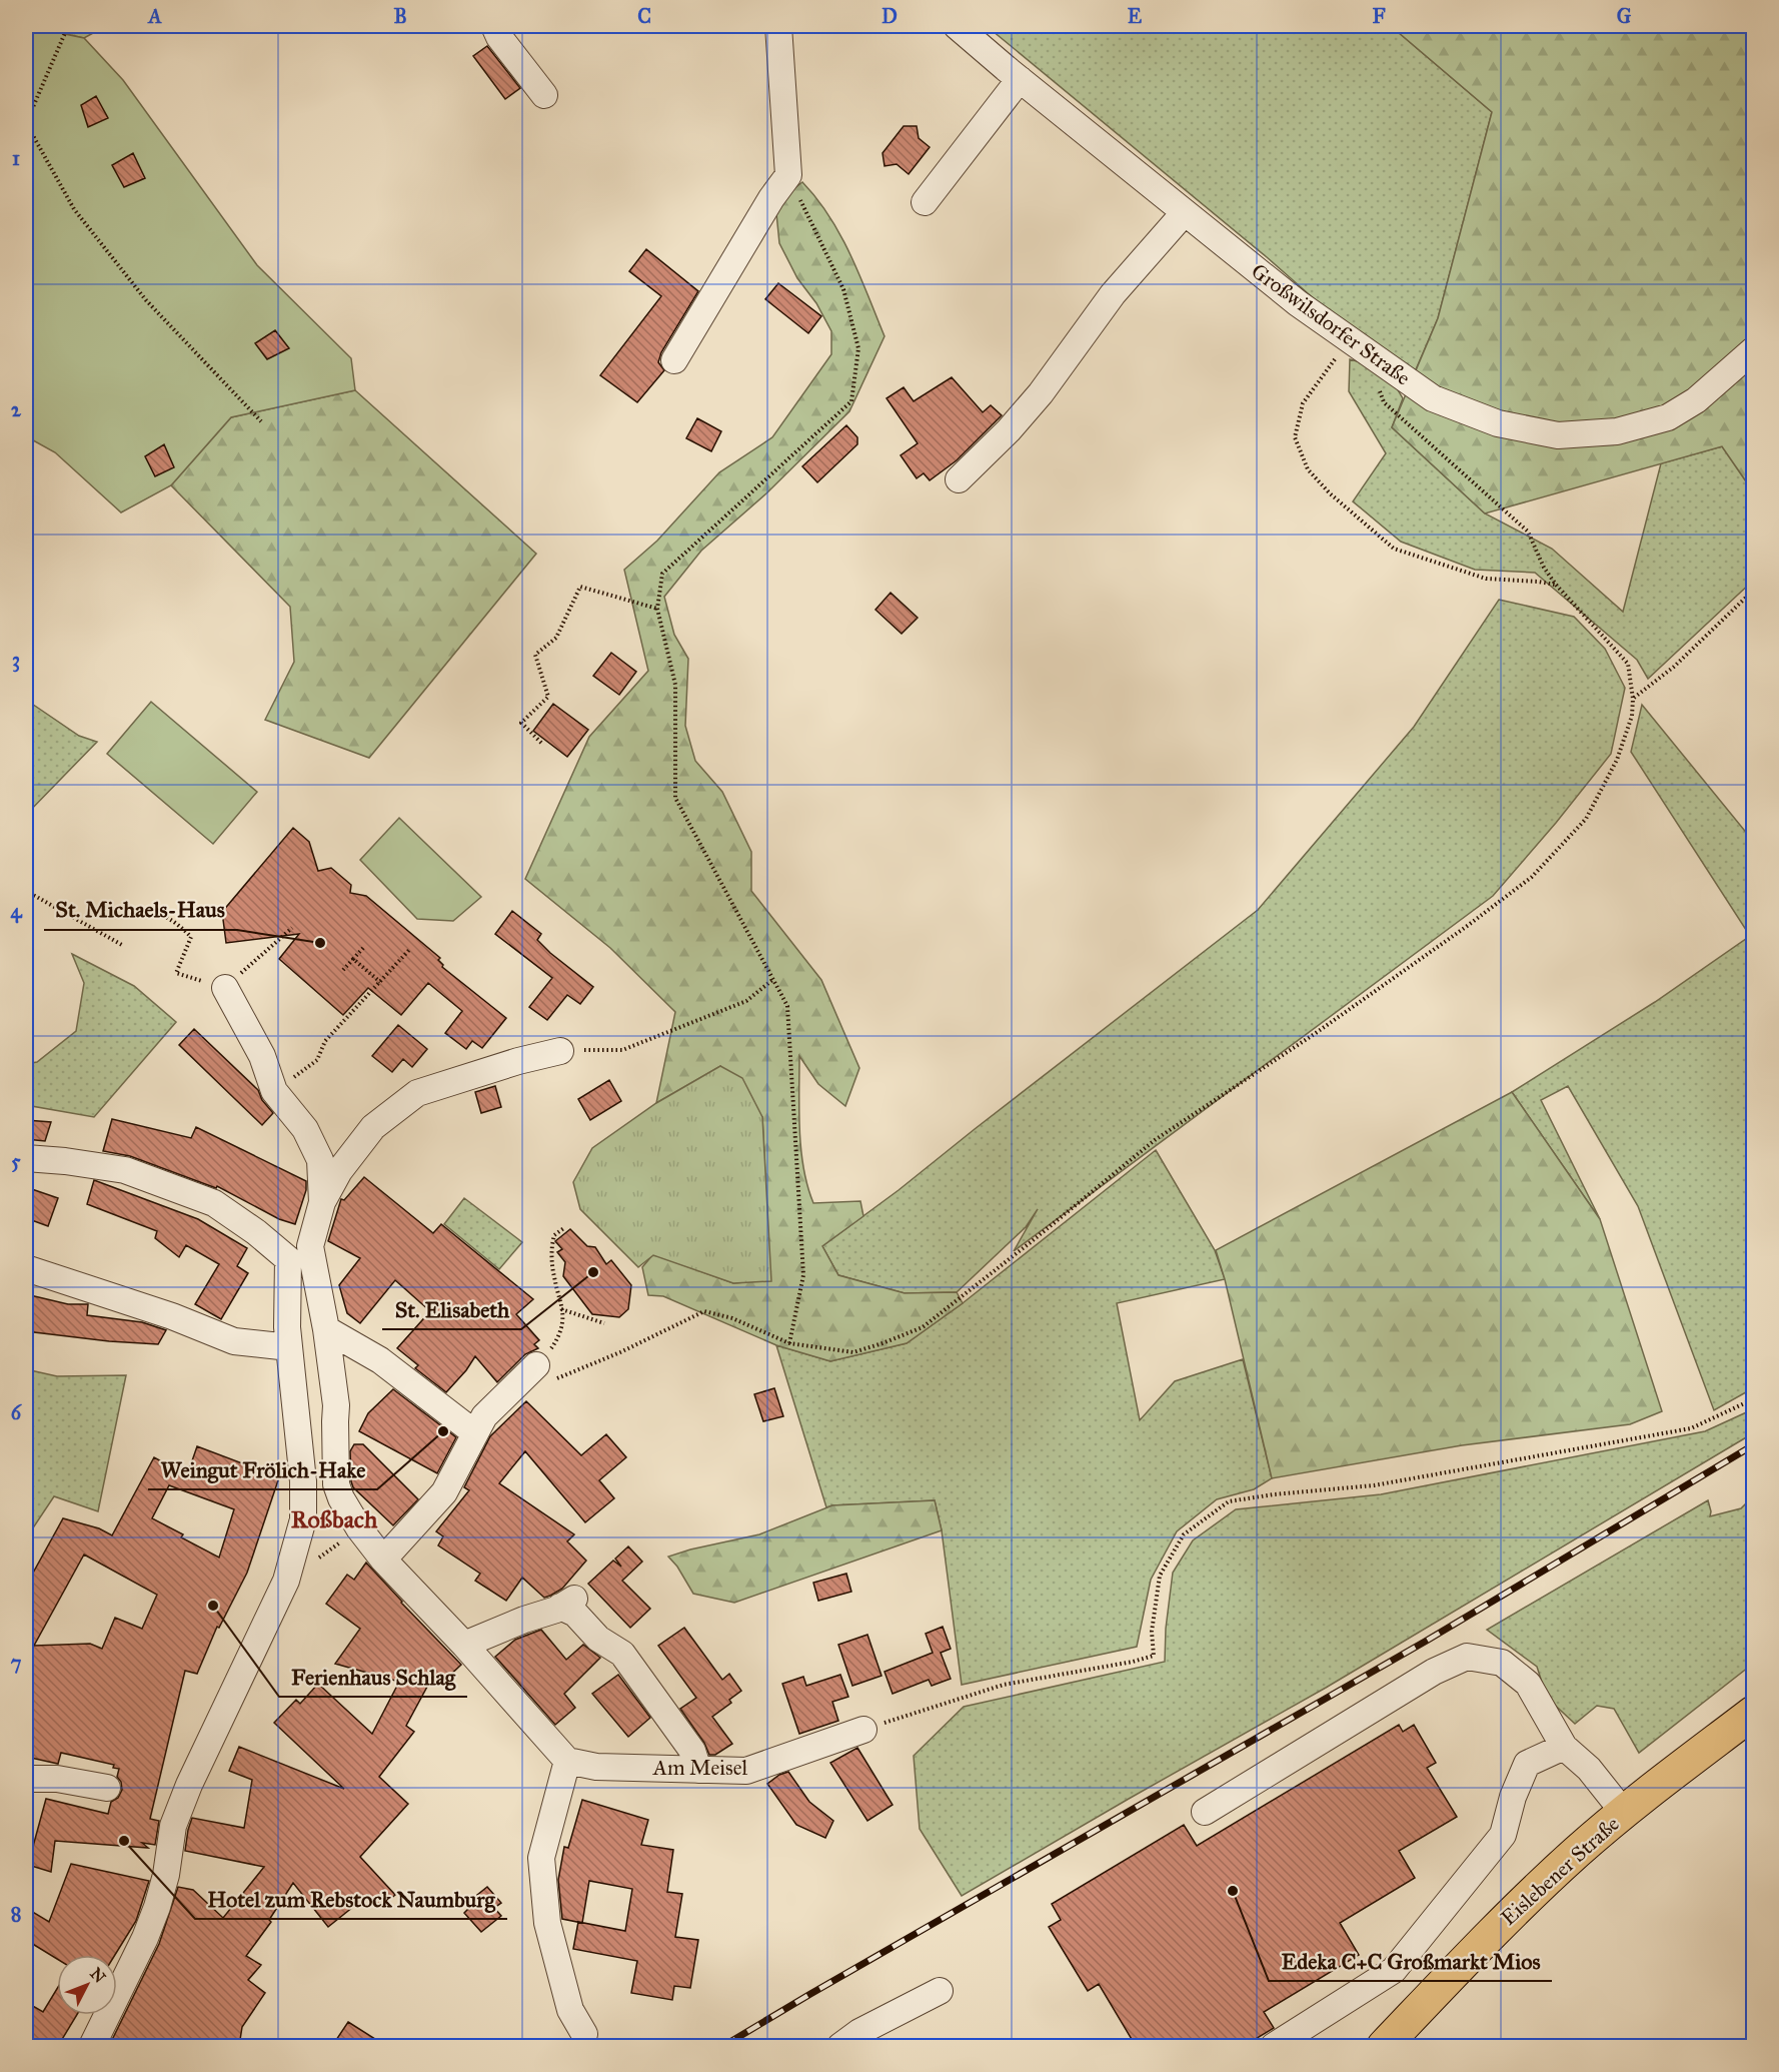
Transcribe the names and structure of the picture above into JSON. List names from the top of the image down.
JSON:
{
  "streets": {
    "main road": ["Eislebener Straße"],
    "street": ["Großwilsdorfer Straße", "Am Meisel"]
  },
  "districts": ["Roßbach"],
  "places": [
    "St. Michaels-Haus",
    "St. Elisabeth",
    "Weingut Frölich-Hake",
    "Ferienhaus Schlag",
    "Hotel zum Rebstock Naumburg",
    "Edeka C+C Großmarkt Mios"
  ],
  "north": "top right",
  "grid": {
    "columns": [
      "A",
      "B",
      "C",
      "D",
      "E",
      "F",
      "G"
    ],
    "rows": [
      "1",
      "2",
      "3",
      "4",
      "5",
      "6",
      "7",
      "8"
    ]
  }
}
